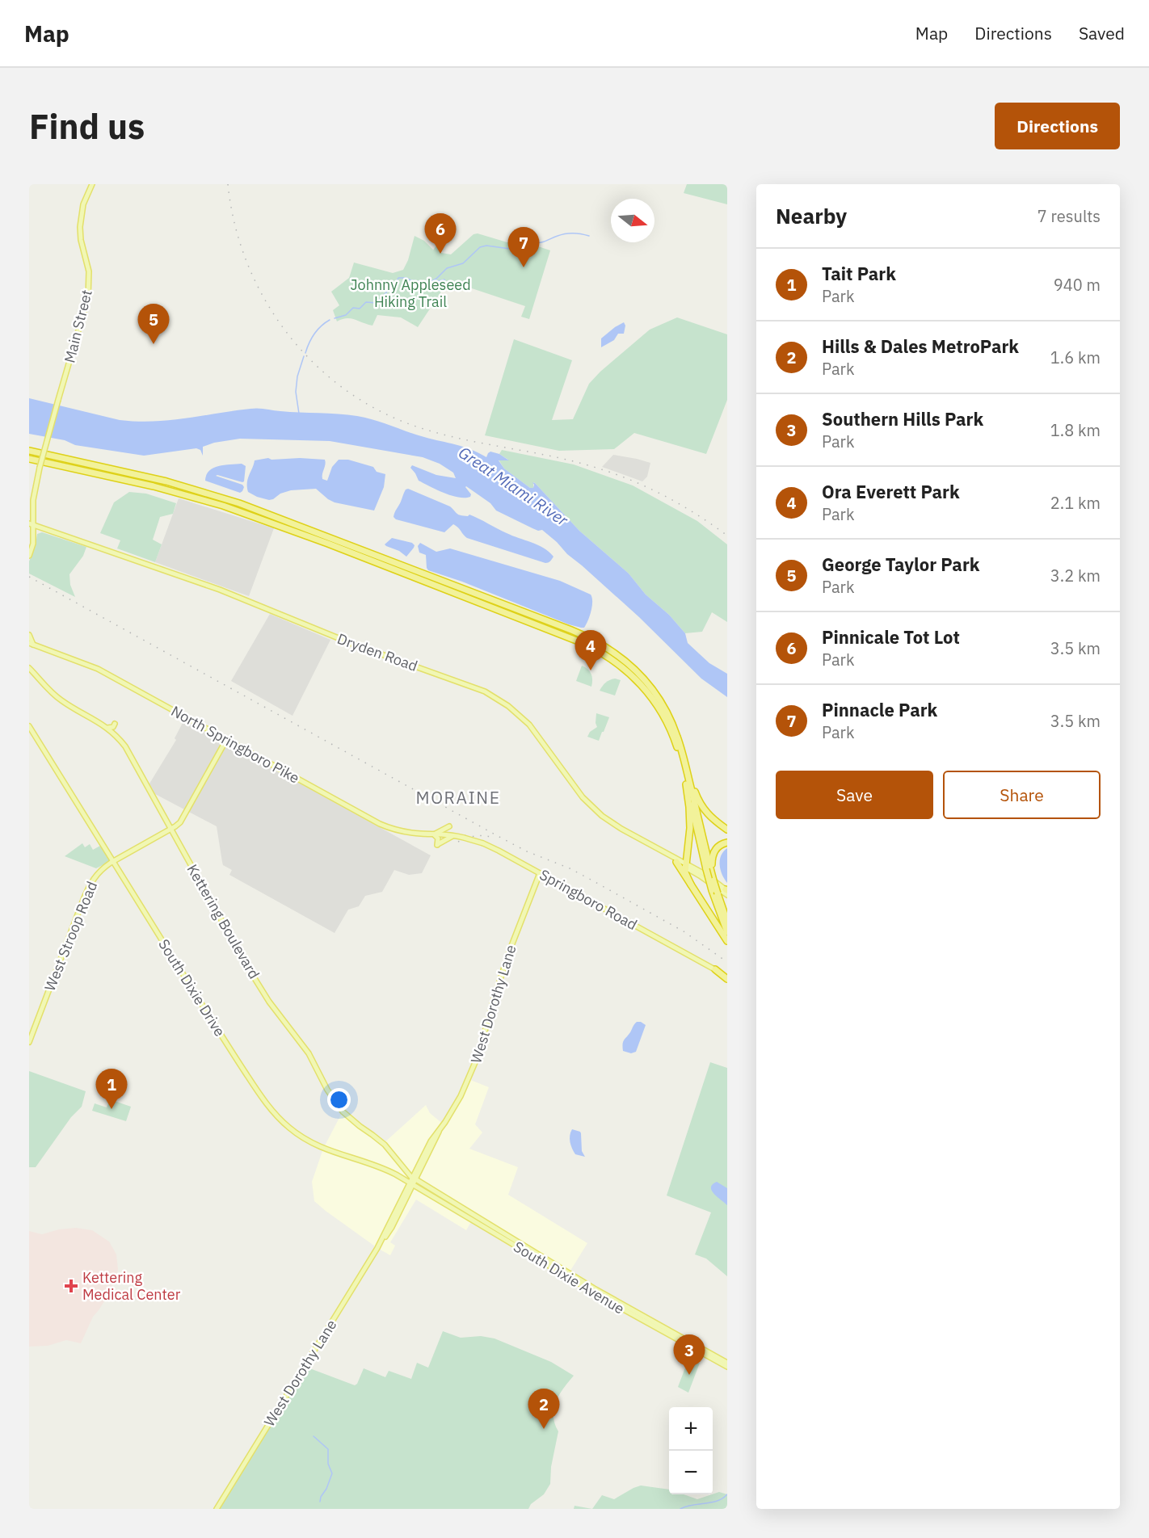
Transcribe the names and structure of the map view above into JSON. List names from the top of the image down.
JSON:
{
  "streets": {
    "main road": [
      "Main Street",
      "Dryden Road",
      "North Springboro Pike",
      "Springboro Road",
      "Kettering Boulevard",
      "West Stroop Road",
      "South Dixie Drive",
      "West Dorothy Lane",
      "South Dixie Avenue"
    ]
  },
  "crossings": [
    ["Main Street", "Dryden Road"],
    ["North Springboro Pike", "Springboro Road"],
    ["North Springboro Pike", "West Stroop Road"],
    ["Springboro Road", "West Dorothy Lane"],
    ["Kettering Boulevard", "West Stroop Road"],
    ["Kettering Boulevard", "West Dorothy Lane"],
    ["Kettering Boulevard", "South Dixie Avenue"],
    ["West Stroop Road", "South Dixie Drive"],
    ["South Dixie Drive", "West Dorothy Lane"],
    ["South Dixie Drive", "South Dixie Avenue"],
    ["West Dorothy Lane", "South Dixie Avenue"]
  ],
  "districts": ["MORAINE"],
  "water": ["Great Miami River"],
  "parks": ["Johnny Appleseed Hiking Trail"],
  "places": {
    "health": ["Kettering Medical Center"]
  },
  "north": "right",
  "page": {
    "header": "Map",
    "nav": ["Map", "Directions", "Saved"],
    "buttons": [
      "Directions",
      ["Save", "Share"]
    ],
    "title": "Find us",
    "heading": ["Nearby", "7 results"],
    "pins": [
      "6",
      "7",
      "5",
      "4",
      "1",
      "3",
      "2"
    ],
    "list": [
      {
        "mark": "1",
        "name": "Tait Park",
        "note": "Park",
        "value": "940 m"
      },
      {
        "mark": "2",
        "name": "Hills & Dales MetroPark",
        "note": "Park",
        "value": "1.6 km"
      },
      {
        "mark": "3",
        "name": "Southern Hills Park",
        "note": "Park",
        "value": "1.8 km"
      },
      {
        "mark": "4",
        "name": "Ora Everett Park",
        "note": "Park",
        "value": "2.1 km"
      },
      {
        "mark": "5",
        "name": "George Taylor Park",
        "note": "Park",
        "value": "3.2 km"
      },
      {
        "mark": "6",
        "name": "Pinnicale Tot Lot",
        "note": "Park",
        "value": "3.5 km"
      },
      {
        "mark": "7",
        "name": "Pinnacle Park",
        "note": "Park",
        "value": "3.5 km"
      }
    ],
    "map_buttons": ["+", "−"]
  }
}
